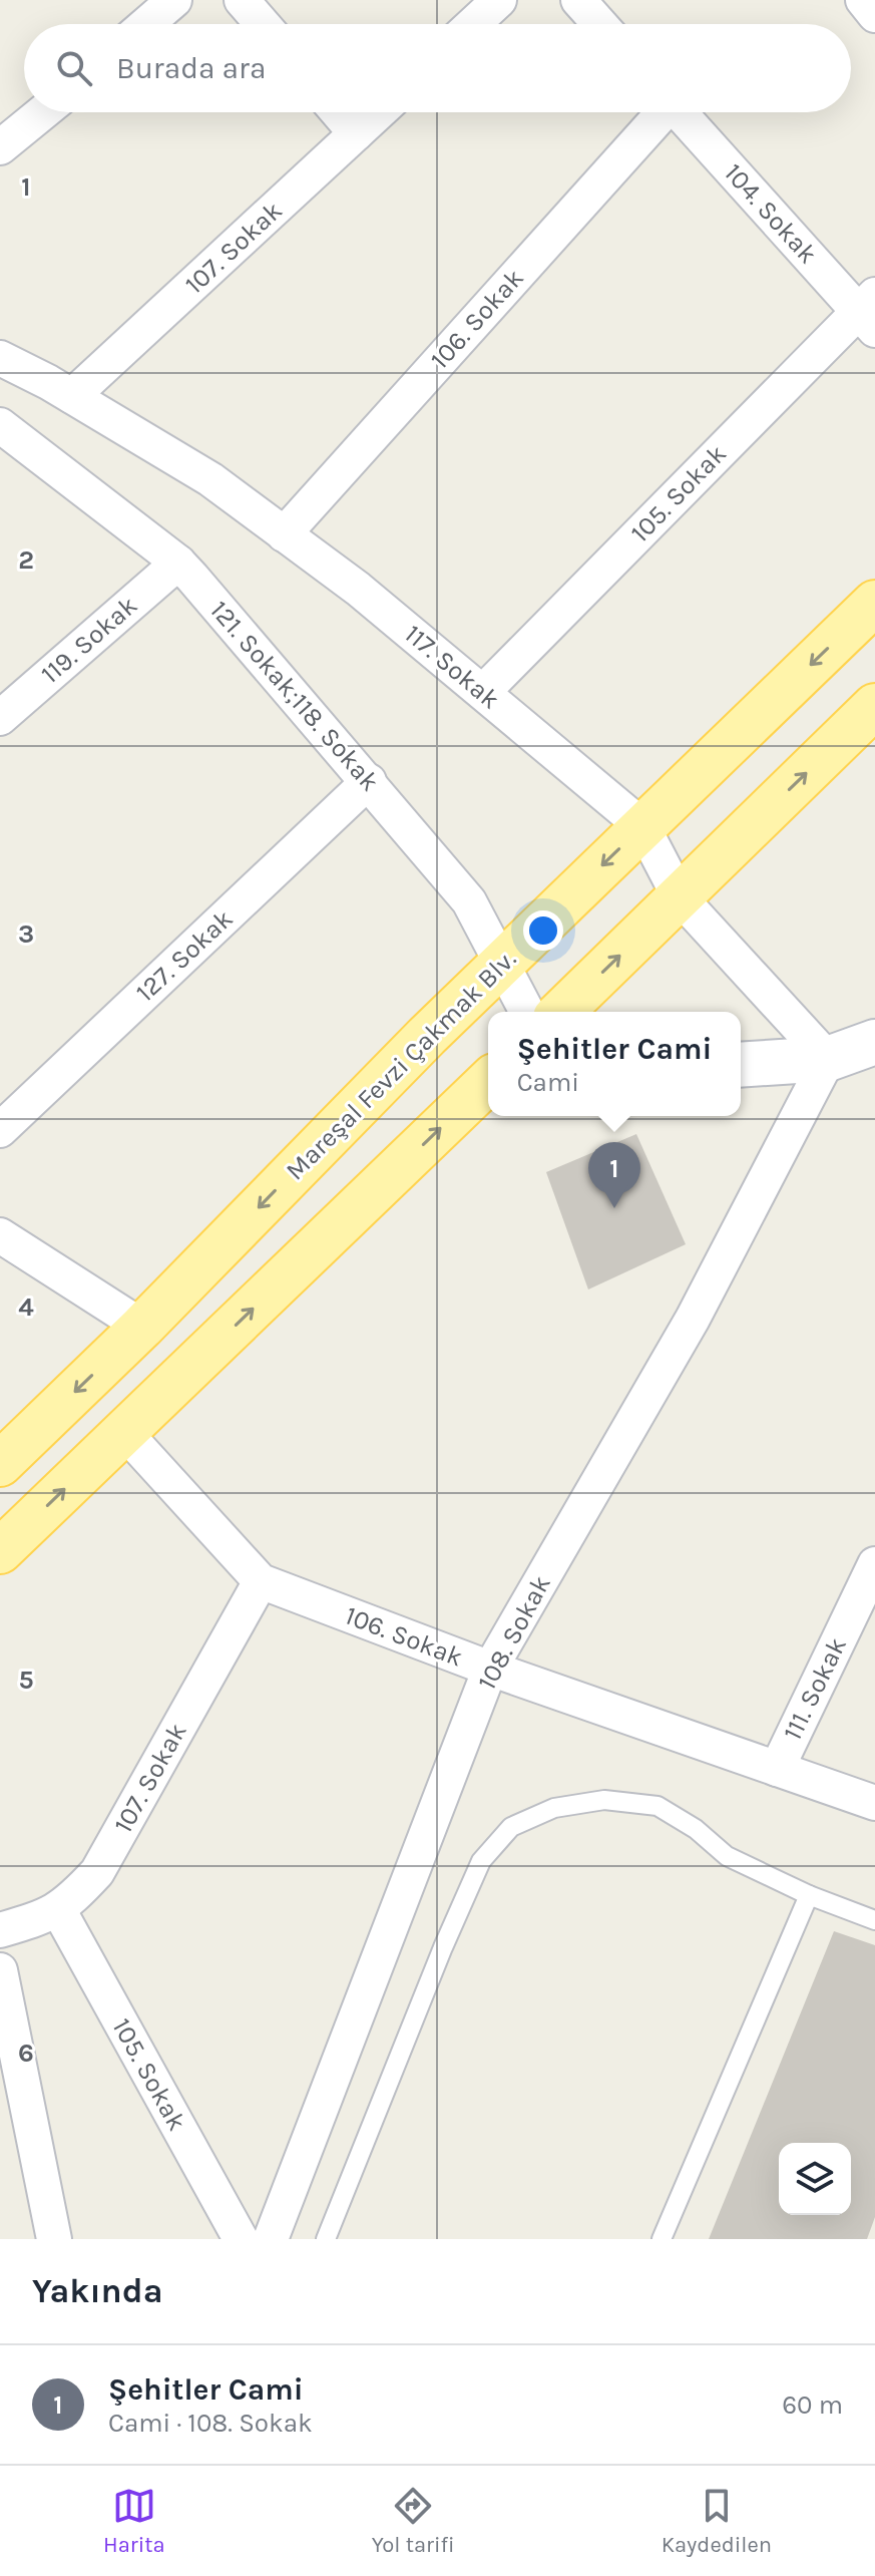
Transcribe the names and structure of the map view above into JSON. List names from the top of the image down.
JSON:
{
  "streets": {
    "main road": ["Mareşal Fevzi Çakmak Blv."],
    "street": [
      "104. Sokak",
      "107. Sokak",
      "106. Sokak",
      "105. Sokak",
      "119. Sokak",
      "117. Sokak",
      "121. Sokak;118. Sokak",
      "127. Sokak",
      "108. Sokak",
      "111. Sokak"
    ]
  },
  "crossings": [
    ["104. Sokak", "105. Sokak"],
    ["107. Sokak", "106. Sokak"],
    ["107. Sokak", "105. Sokak"],
    ["107. Sokak", "117. Sokak"],
    ["106. Sokak", "117. Sokak"],
    ["106. Sokak", "108. Sokak"],
    ["106. Sokak", "111. Sokak"],
    ["105. Sokak", "117. Sokak"],
    ["119. Sokak", "121. Sokak;118. Sokak"],
    ["117. Sokak", "Mareşal Fevzi Çakmak Blv."],
    ["117. Sokak", "108. Sokak"],
    ["121. Sokak;118. Sokak", "127. Sokak"],
    ["121. Sokak;118. Sokak", "Mareşal Fevzi Çakmak Blv."]
  ],
  "page": {
    "search": "Burada ara",
    "popup": ["Şehitler Cami", "Cami"],
    "pins": "1",
    "heading": "Yakında",
    "list": [
      {
        "mark": "1",
        "name": "Şehitler Cami",
        "note": "Cami · 108. Sokak",
        "value": "60 m"
      }
    ],
    "nav": ["Harita", "Yol tarifi", "Kaydedilen"]
  },
  "grid": {
    "rows": [
      "1",
      "2",
      "3",
      "4",
      "5",
      "6"
    ]
  }
}
